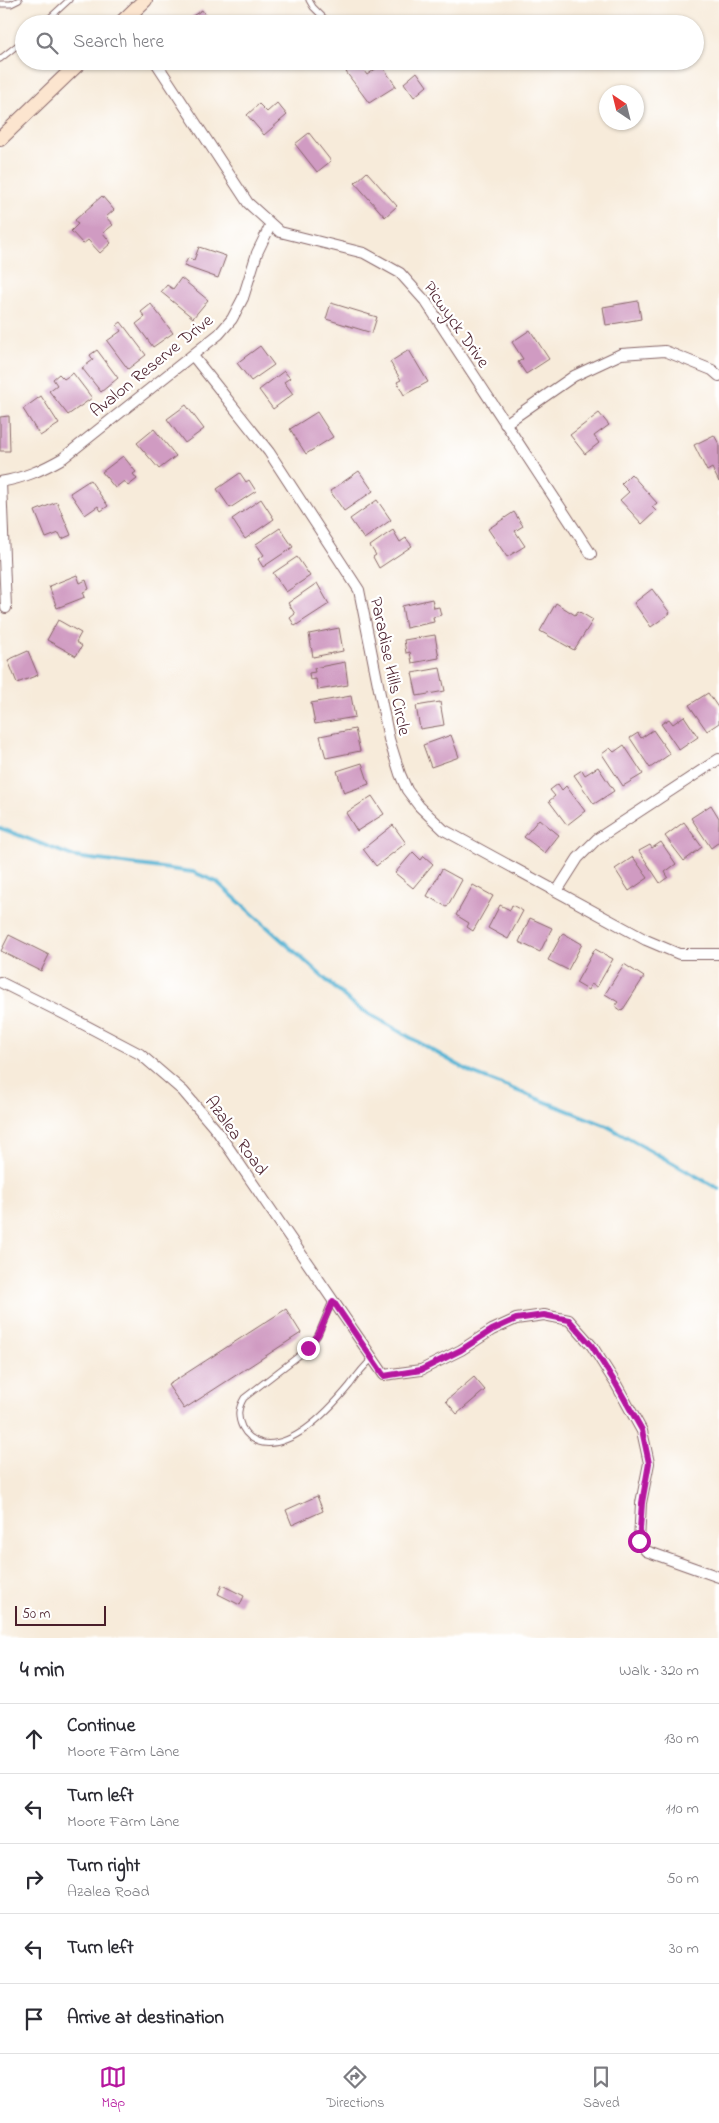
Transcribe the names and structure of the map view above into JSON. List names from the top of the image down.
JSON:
{
  "streets": {
    "street": [
      "Picwyck Drive",
      "Avalon Reserve Drive",
      "Paradise Hills Circle",
      "Azalea Road"
    ]
  },
  "crossings": [
    ["Picwyck Drive", "Avalon Reserve Drive"],
    ["Avalon Reserve Drive", "Paradise Hills Circle"]
  ],
  "scale_bar": "50 m",
  "north": "top left",
  "page": {
    "search": "Search here",
    "scale": "50 m",
    "heading": ["4 min", "Walk · 320 m"],
    "list": [
      ["Continue", "Moore Farm Lane", "130 m"],
      ["Turn left", "Moore Farm Lane", "110 m"],
      ["Turn right", "Azalea Road", "50 m"],
      ["Turn left", "30 m"],
      "Arrive at destination"
    ],
    "nav": ["Map", "Directions", "Saved"]
  }
}
